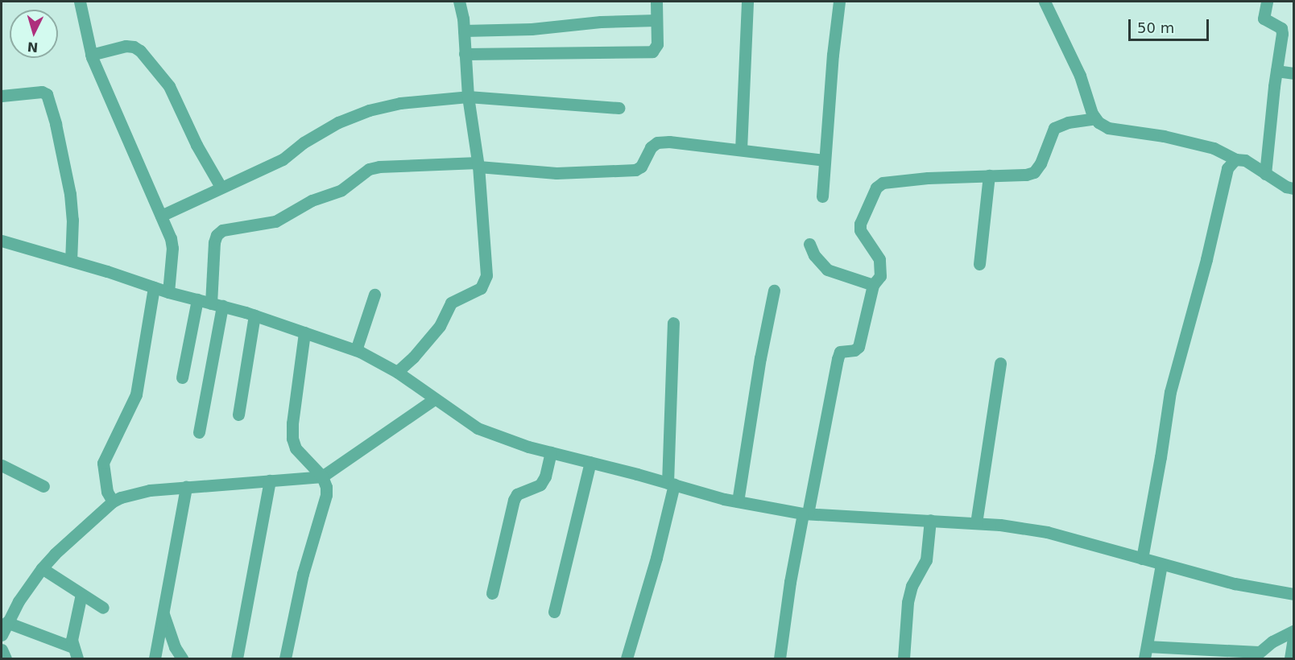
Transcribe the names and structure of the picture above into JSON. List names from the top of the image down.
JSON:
{
  "scale_bar": "50 m",
  "north": "bottom"
}
